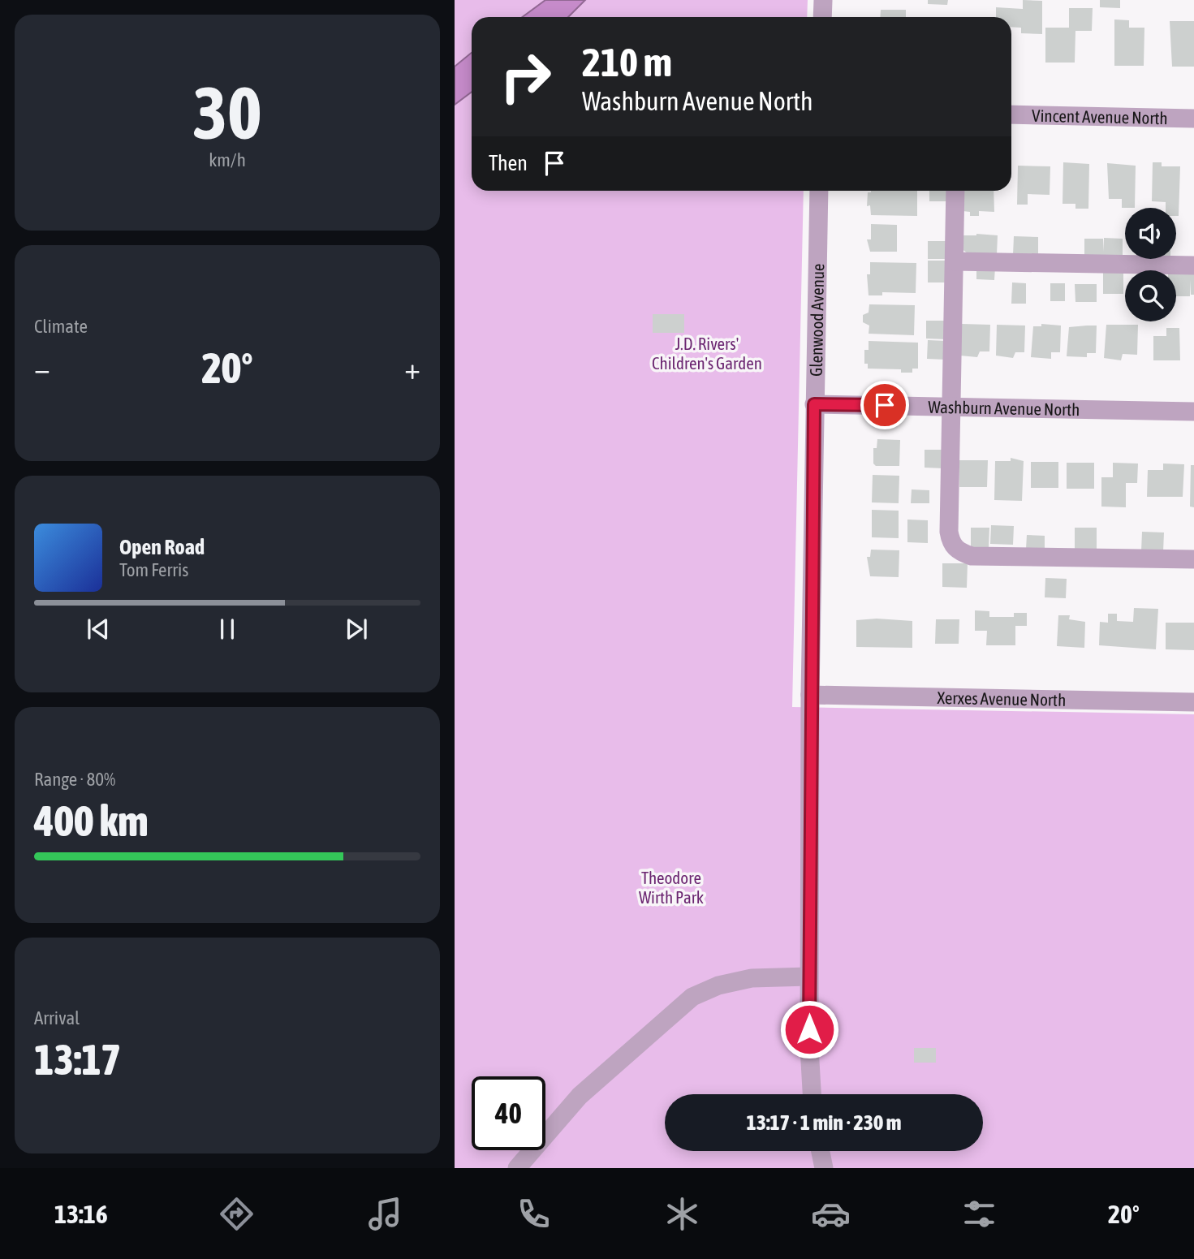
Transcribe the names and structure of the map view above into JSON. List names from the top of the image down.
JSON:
{
  "streets": {
    "street": [
      "Vincent Avenue North",
      "Glenwood Avenue",
      "Washburn Avenue North",
      "Xerxes Avenue North"
    ]
  },
  "crossings": [
    ["Glenwood Avenue", "Washburn Avenue North"],
    ["Glenwood Avenue", "Xerxes Avenue North"]
  ],
  "parks": ["J.D. Rivers' Children's Garden", "Theodore Wirth Park"],
  "page": {
    "tile": [
      ["30", "km/h"],
      "Climate",
      ["Range · 80%", "400 km"],
      ["Arrival", "13:17"]
    ],
    "turn": ["210 m", "Washburn Avenue North"],
    "then": "Then",
    "heat": ["−", "20°", "+"],
    "song": ["Open Road", "Tom Ferris"],
    "limit": "40",
    "trip": "13:17 · 1 min · 230 m",
    "tabs": ["13:16", "20°"]
  }
}
